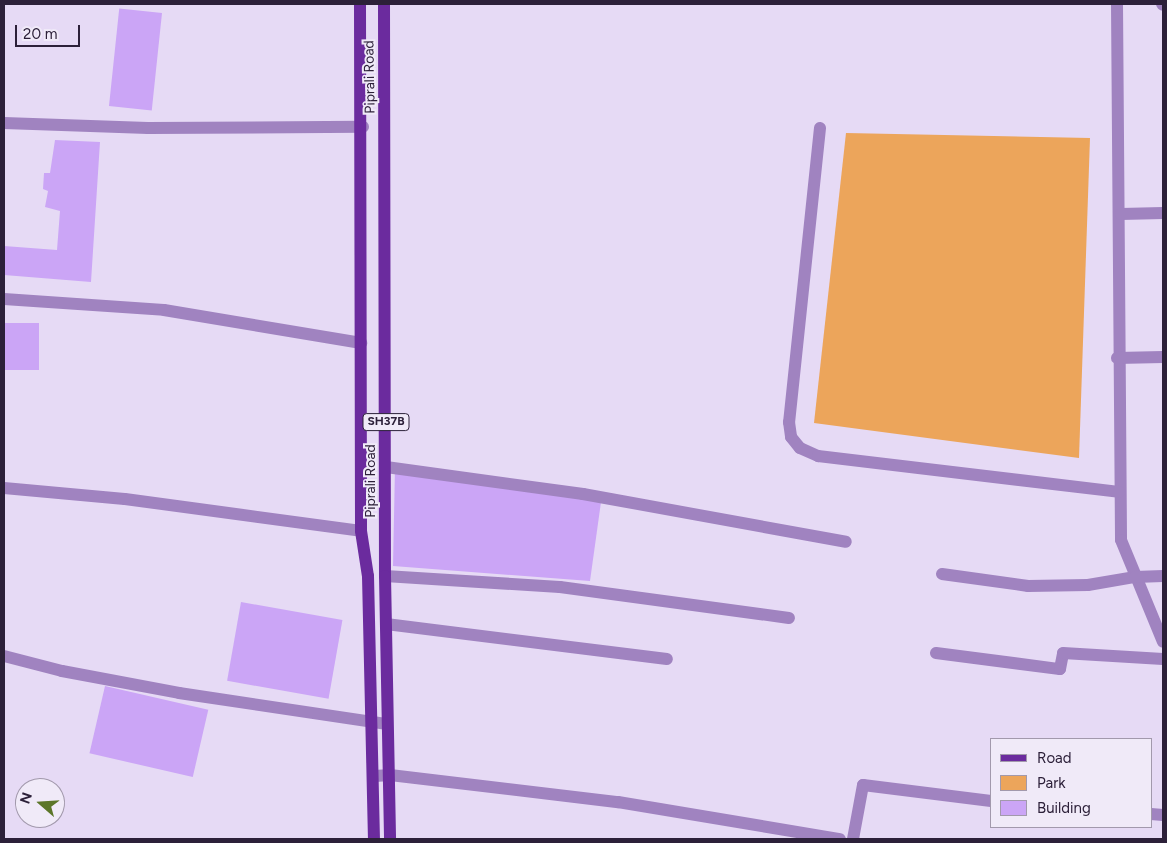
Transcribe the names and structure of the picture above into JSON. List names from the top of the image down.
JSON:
{
  "streets": {
    "main road": ["Piprali Road", "SH37B"]
  },
  "legend": ["Road", "Park", "Building"],
  "scale_bar": "20 m",
  "north": "left"
}
